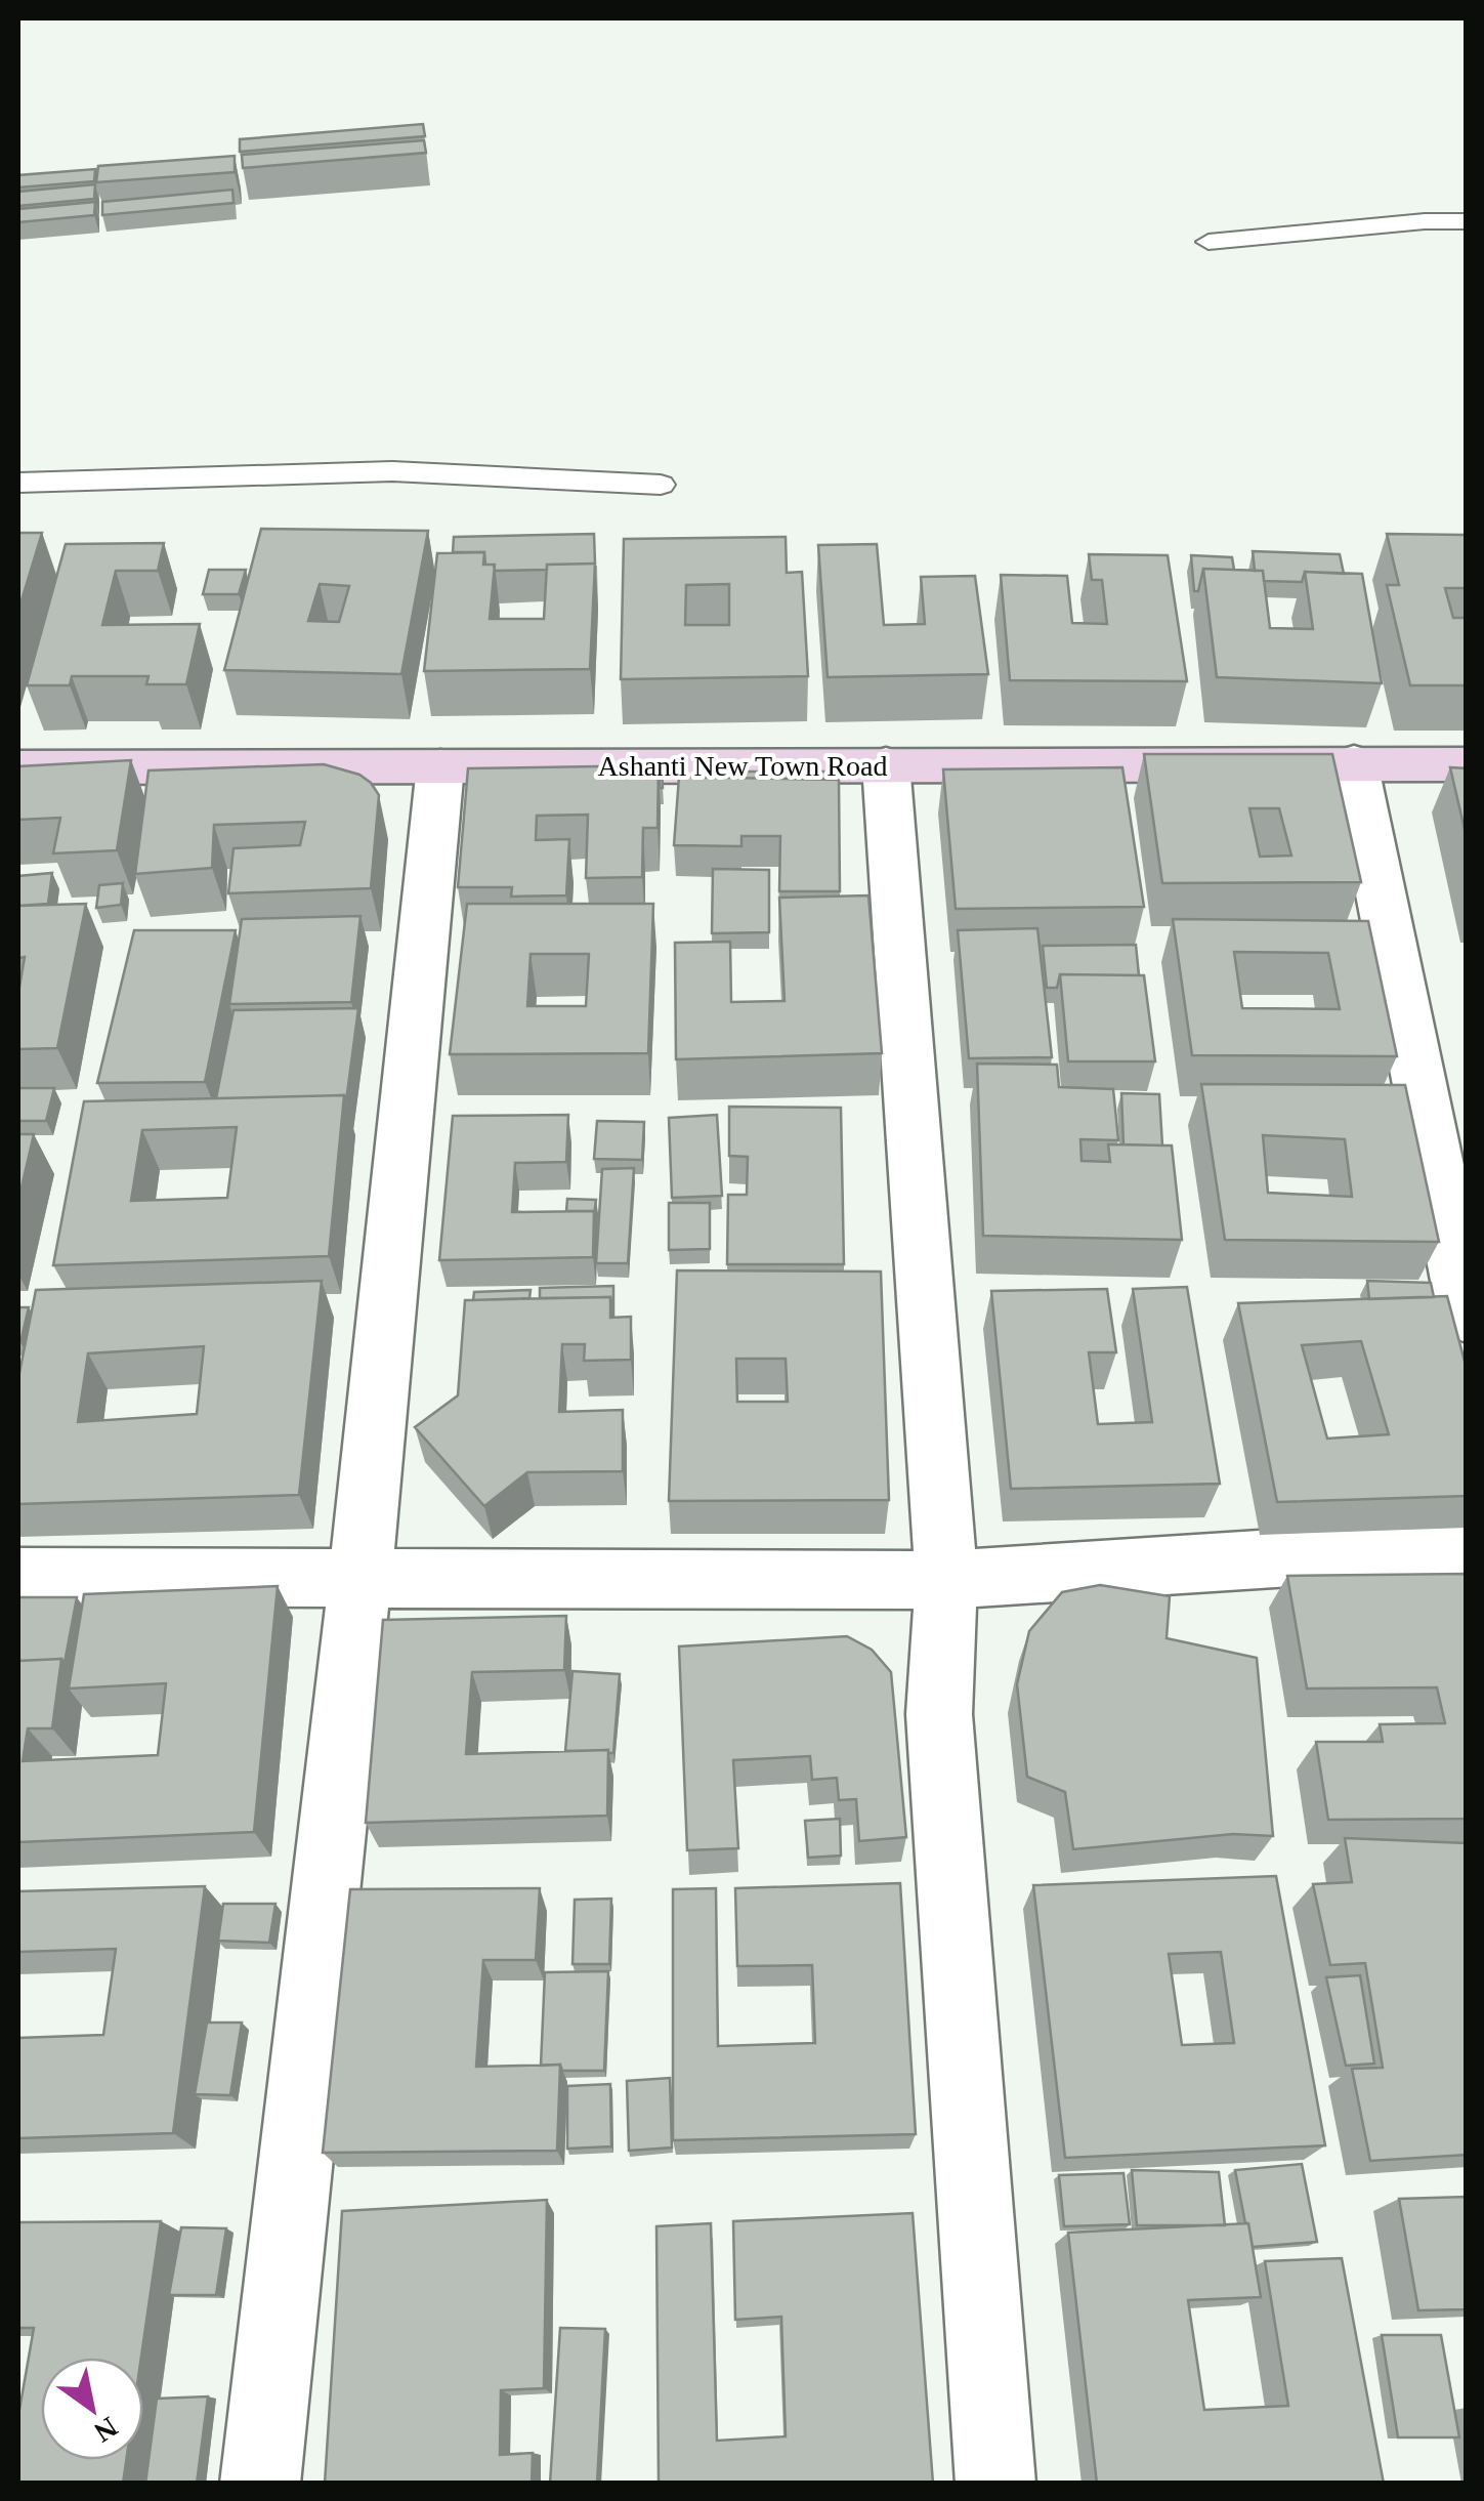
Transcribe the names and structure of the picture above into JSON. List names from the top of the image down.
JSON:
{
  "streets": {
    "street": ["Ashanti New Town Road"]
  },
  "north": "bottom right"
}
